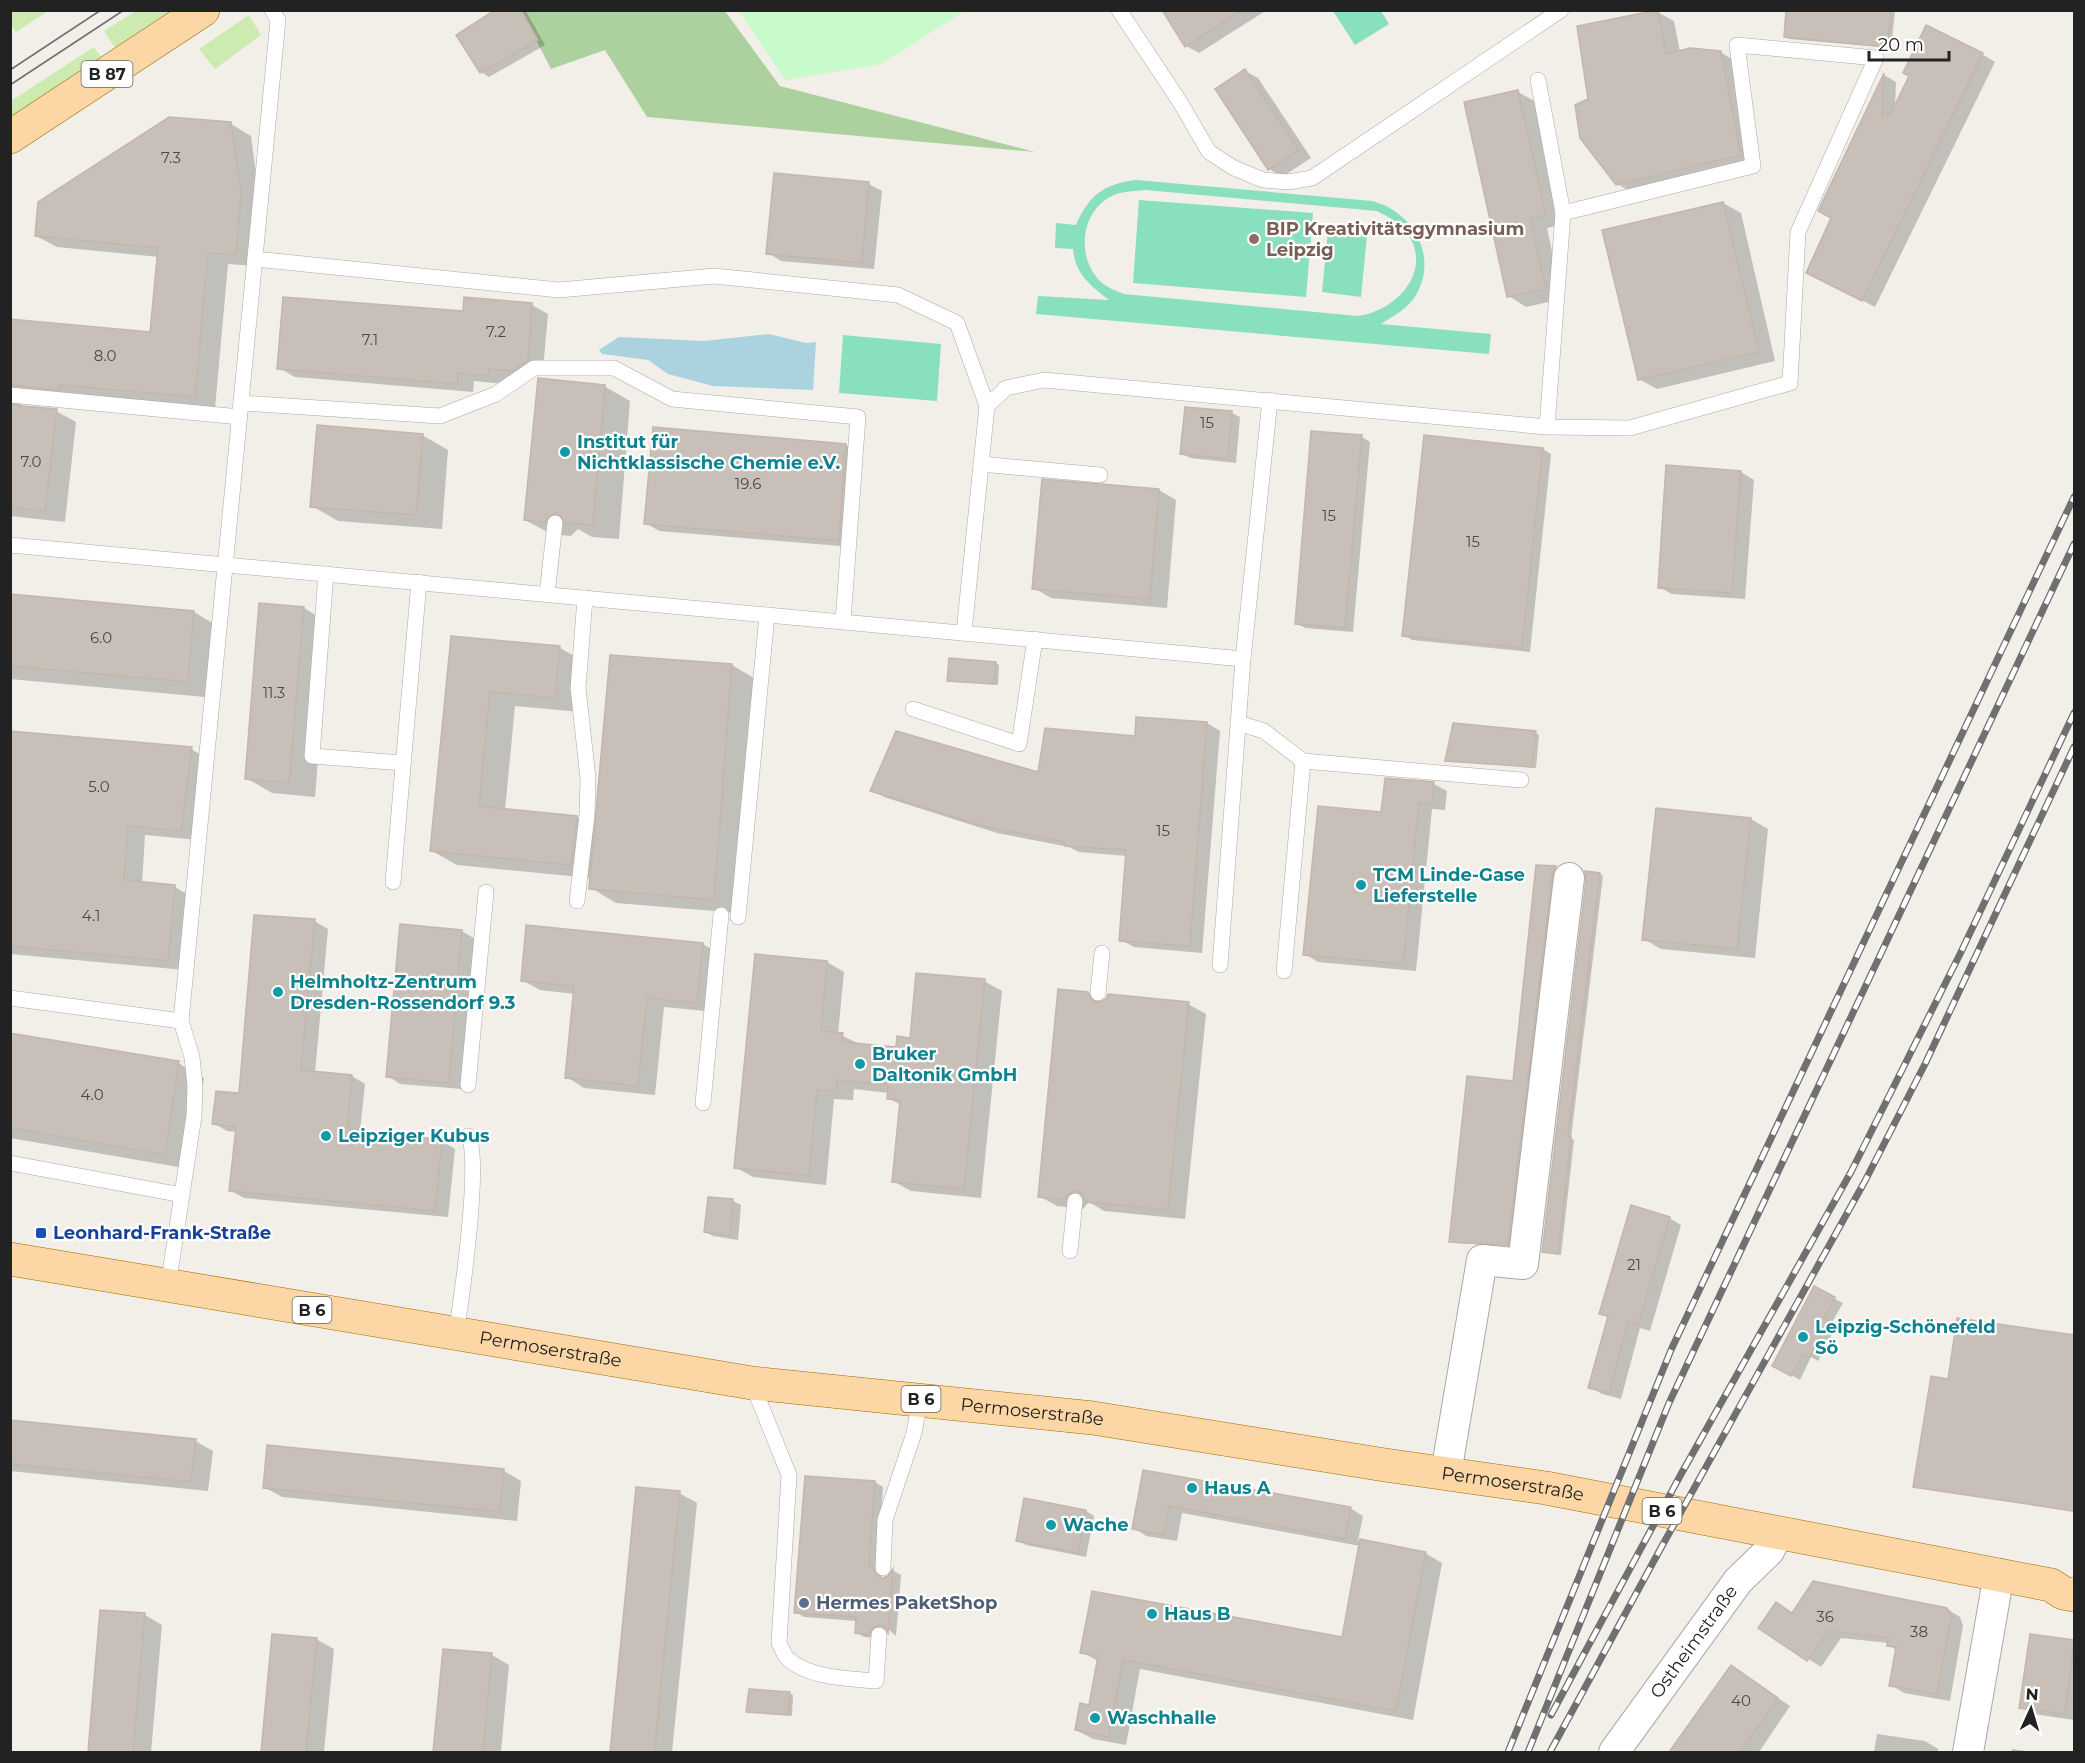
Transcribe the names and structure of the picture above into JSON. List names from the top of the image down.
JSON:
{
  "streets": {
    "main road": ["B 87", "B 6", "Permoserstraße"],
    "street": ["Ostheimstraße"]
  },
  "crossings": [
    ["Permoserstraße", "Ostheimstraße"]
  ],
  "places": {
    "other": [
      "BIP Kreativitätsgymnasium Leipzig",
      "Institut für Nichtklassische Chemie e.V.",
      "TCM Linde-Gase Lieferstelle",
      "Helmholtz-Zentrum Dresden-Rossendorf 9.3",
      "Bruker Daltonik GmbH",
      "Leipziger Kubus",
      "Leipzig-Schönefeld Sö",
      "Haus A",
      "Wache",
      "Hermes PaketShop",
      "Haus B",
      "Waschhalle"
    ],
    "transit": ["Leonhard-Frank-Straße"]
  },
  "house_numbers": [
    "7.3",
    "7.2",
    "7.1",
    "8.0",
    "15",
    "7.0",
    "19.6",
    "15",
    "15",
    "6.0",
    "11.3",
    "5.0",
    "15",
    "4.1",
    "4.0",
    "21",
    "36",
    "38",
    "40"
  ],
  "scale_bar": "20 m",
  "north": "top"
}
